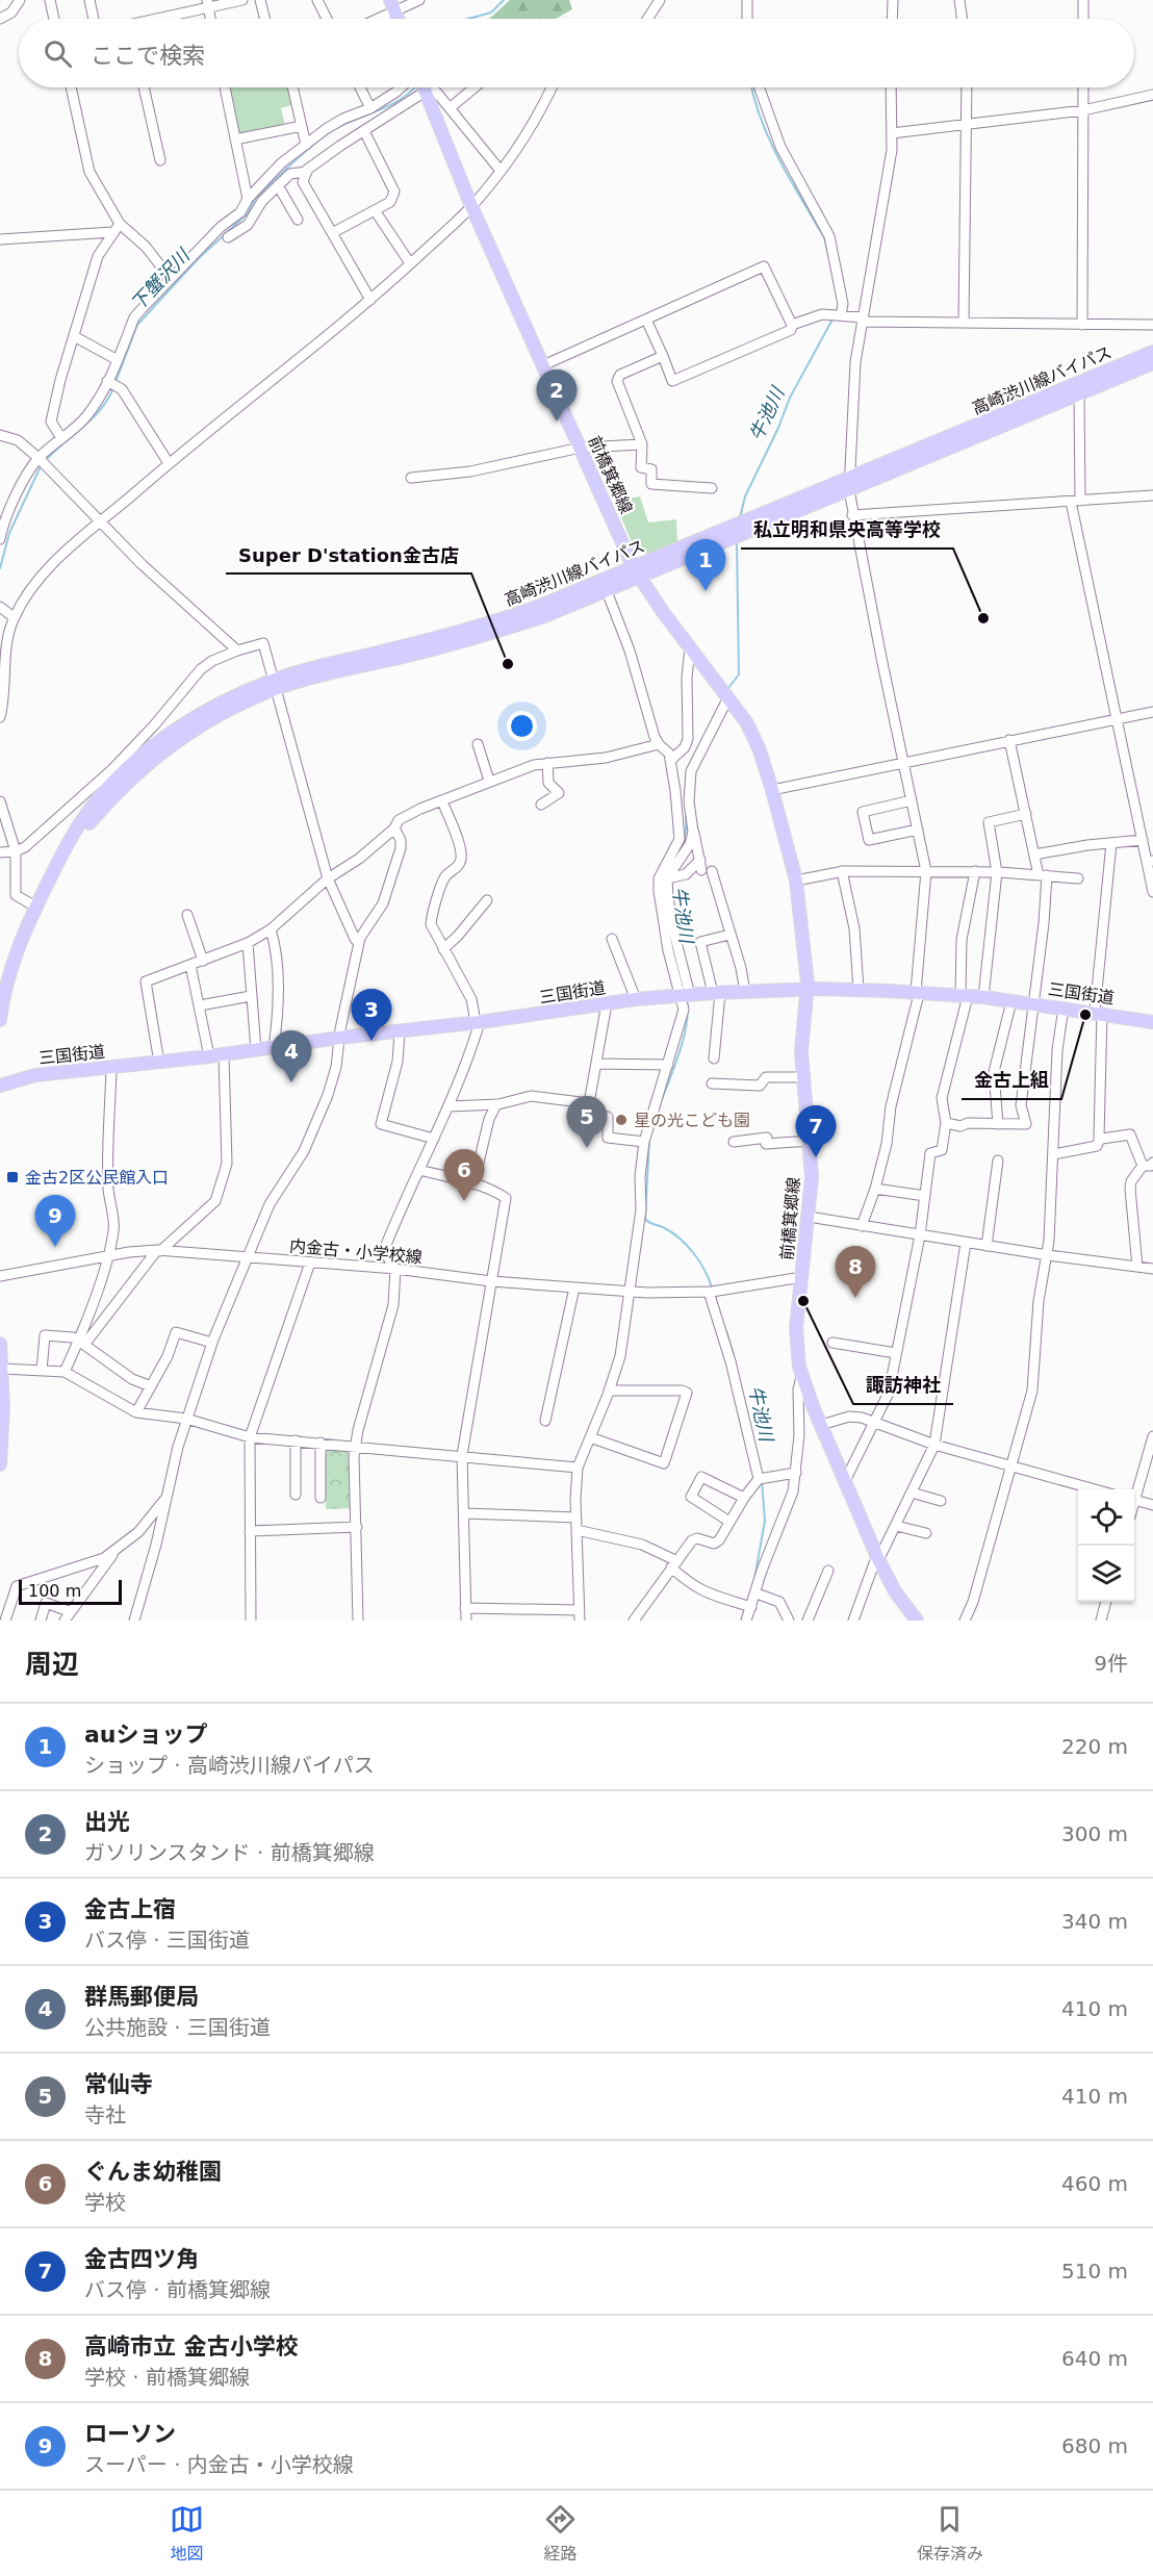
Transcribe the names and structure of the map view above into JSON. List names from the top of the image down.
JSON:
{
  "streets": {
    "main road": ["高崎渋川線バイパス", "前橋箕郷線", "三国街道"],
    "street": ["内金古・小学校線"]
  },
  "crossings": [
    ["高崎渋川線バイパス", "前橋箕郷線"],
    ["前橋箕郷線", "三国街道"],
    ["前橋箕郷線", "内金古・小学校線"]
  ],
  "water": ["下蟹沢川", "牛池川"],
  "places": {
    "other": [
      "私立明和県央高等学校",
      "Super D'station金古店",
      "金古上組",
      "星の光こども園",
      "諏訪神社"
    ],
    "transit": ["金古2区公民館入口"]
  },
  "scale_bar": "100 m",
  "page": {
    "search": "ここで検索",
    "pins": [
      "2",
      "1",
      "3",
      "4",
      "5",
      "7",
      "6",
      "9",
      "8"
    ],
    "scale": "100 m",
    "heading": ["周辺", "9件"],
    "list": [
      {
        "mark": "1",
        "name": "auショップ",
        "note": "ショップ · 高崎渋川線バイパス",
        "value": "220 m"
      },
      {
        "mark": "2",
        "name": "出光",
        "note": "ガソリンスタンド · 前橋箕郷線",
        "value": "300 m"
      },
      {
        "mark": "3",
        "name": "金古上宿",
        "note": "バス停 · 三国街道",
        "value": "340 m"
      },
      {
        "mark": "4",
        "name": "群馬郵便局",
        "note": "公共施設 · 三国街道",
        "value": "410 m"
      },
      {
        "mark": "5",
        "name": "常仙寺",
        "note": "寺社",
        "value": "410 m"
      },
      {
        "mark": "6",
        "name": "ぐんま幼稚園",
        "note": "学校",
        "value": "460 m"
      },
      {
        "mark": "7",
        "name": "金古四ツ角",
        "note": "バス停 · 前橋箕郷線",
        "value": "510 m"
      },
      {
        "mark": "8",
        "name": "高崎市立 金古小学校",
        "note": "学校 · 前橋箕郷線",
        "value": "640 m"
      },
      {
        "mark": "9",
        "name": "ローソン",
        "note": "スーパー · 内金古・小学校線",
        "value": "680 m"
      }
    ],
    "nav": ["地図", "経路", "保存済み"]
  }
}
